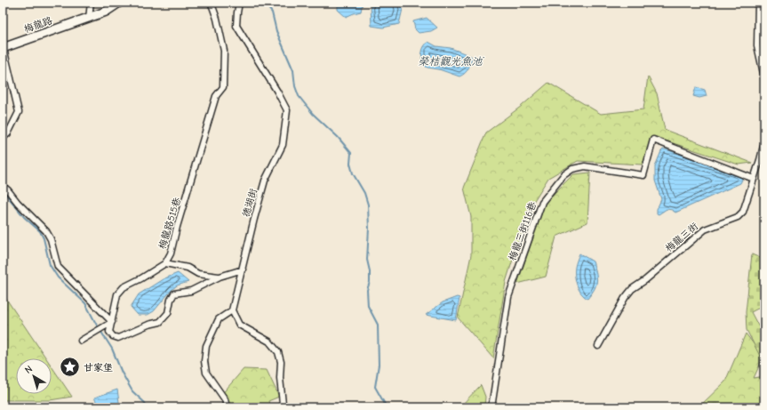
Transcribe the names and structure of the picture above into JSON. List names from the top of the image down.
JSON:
{
  "streets": {
    "street": [
      "梅龍路",
      "德湖街",
      "梅龍路515巷",
      "梅龍三街116巷",
      "梅龍三街"
    ]
  },
  "crossings": [
    ["德湖街", "梅龍路515巷"],
    ["梅龍三街116巷", "梅龍三街"]
  ],
  "water": ["榮桔觀光魚池˙"],
  "places": {
    "place": ["甘家堡"]
  },
  "north": "top left"
}
